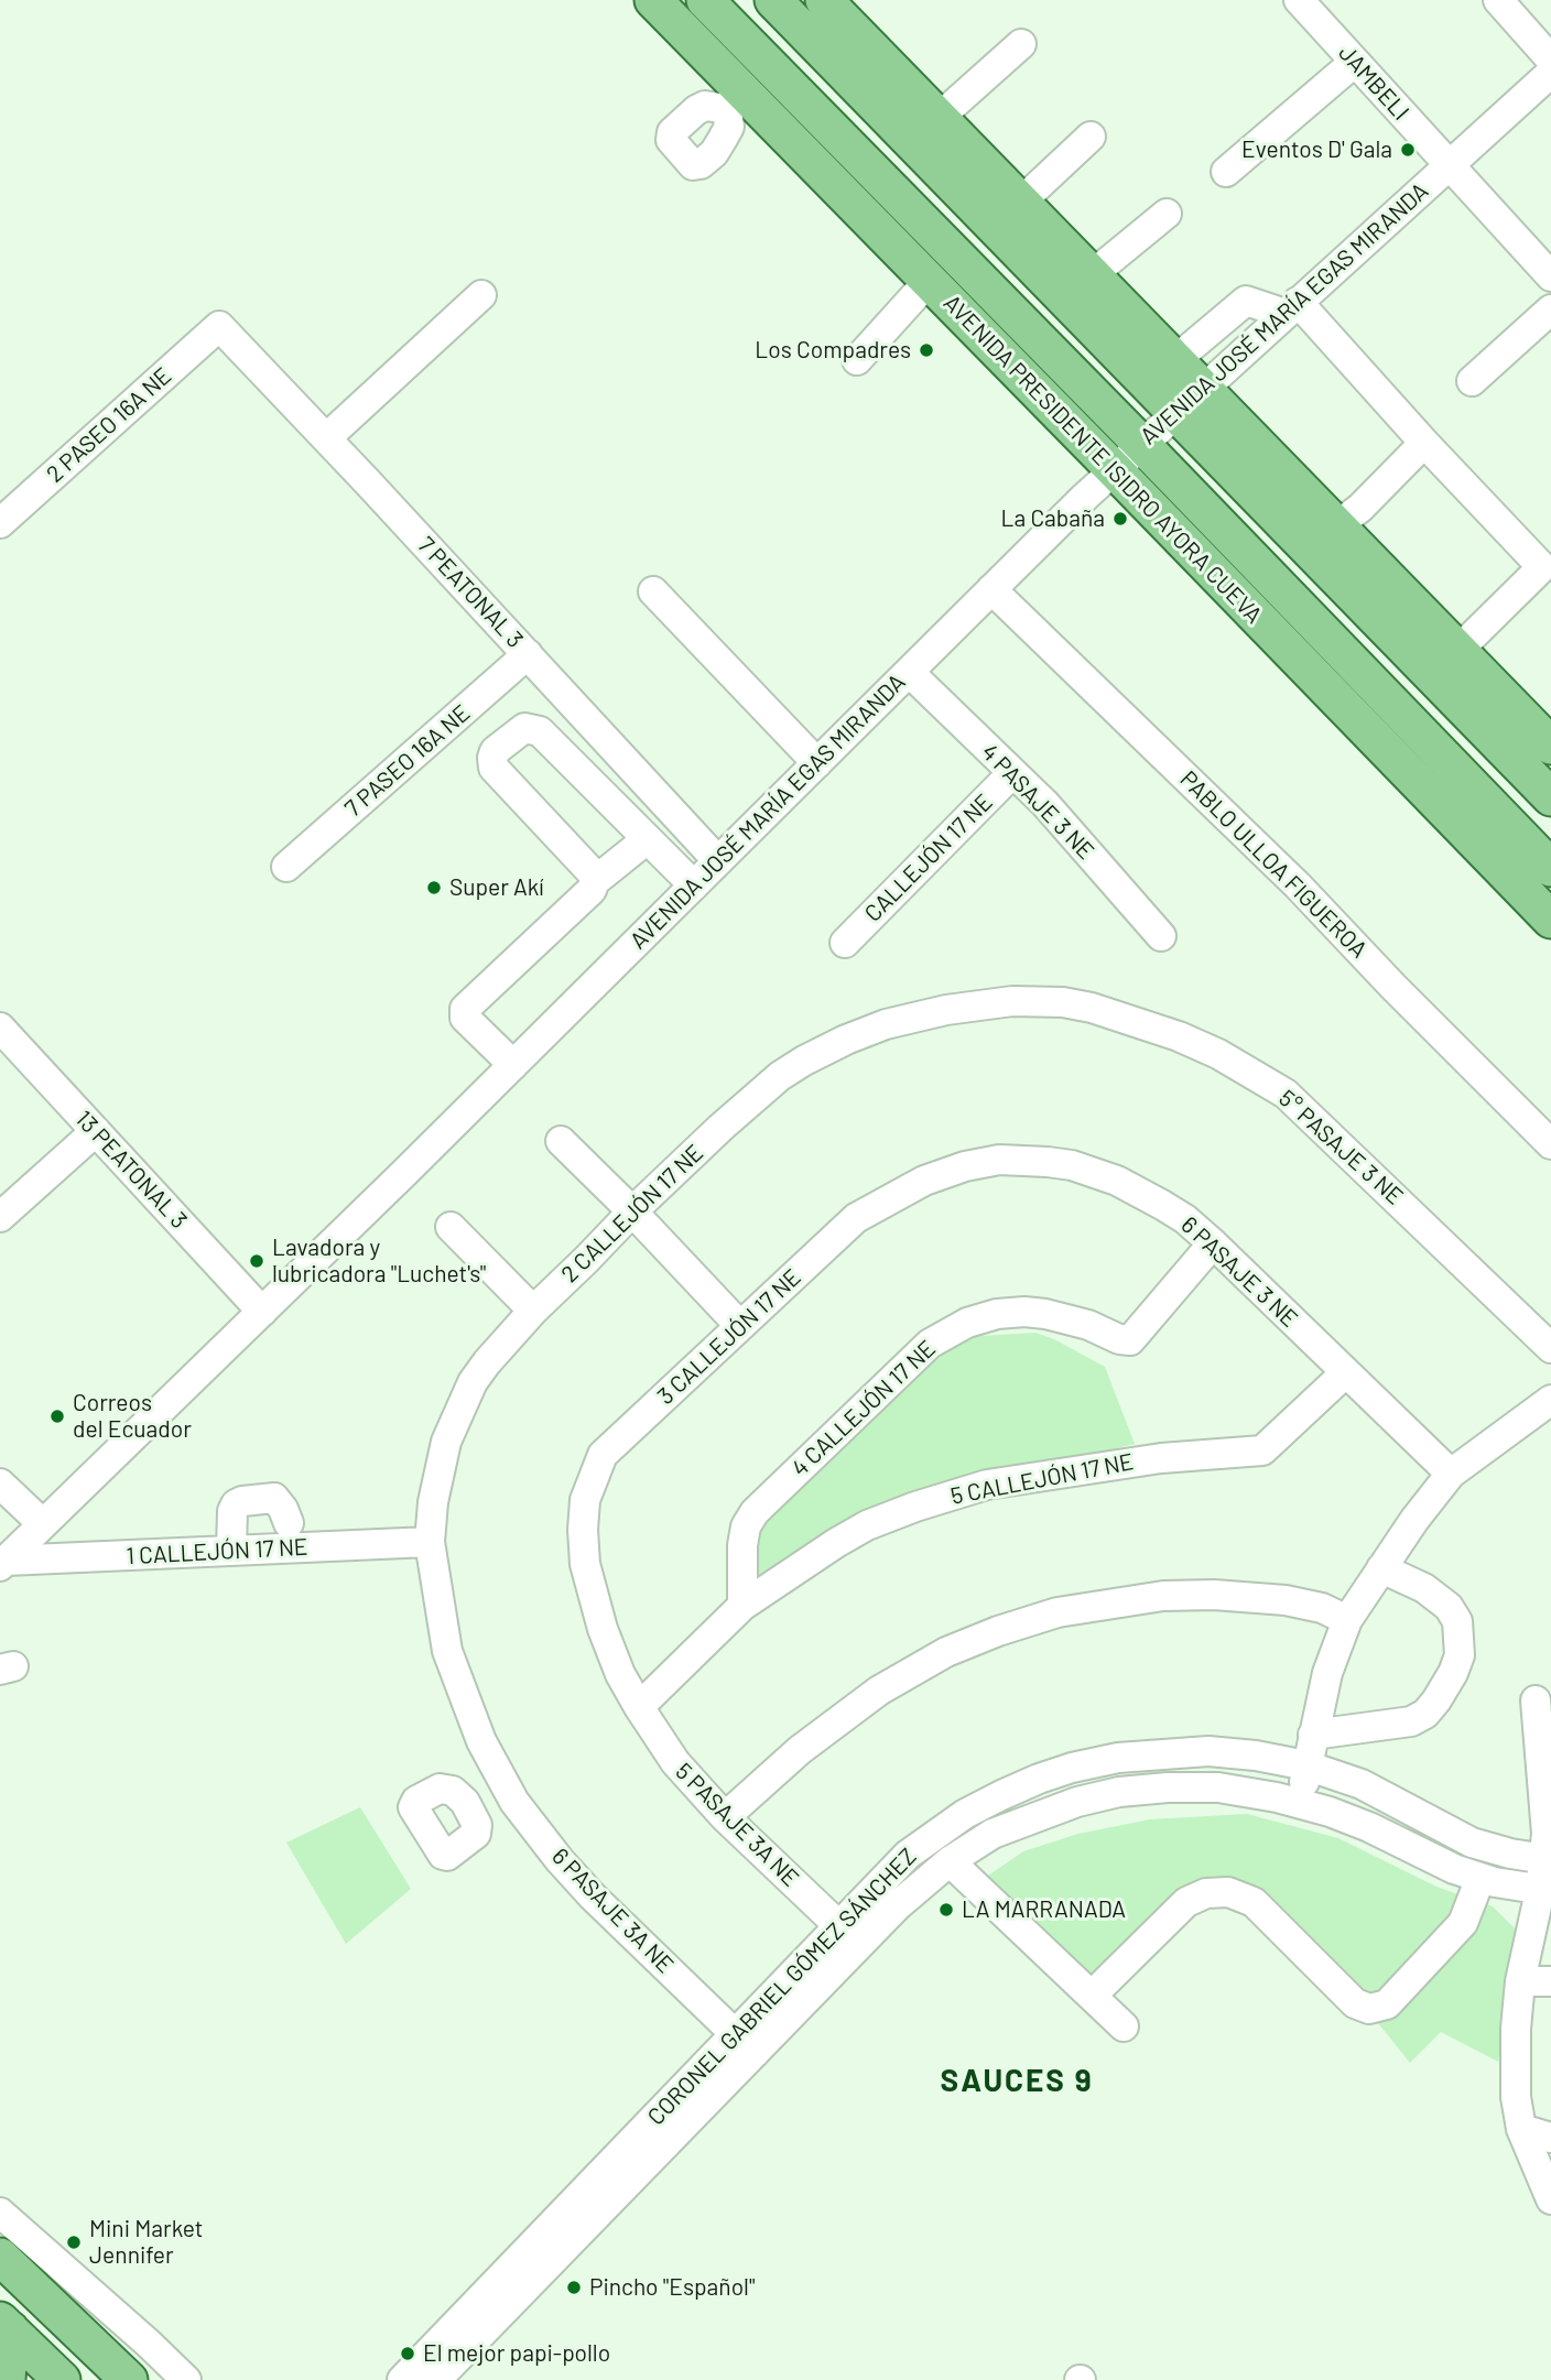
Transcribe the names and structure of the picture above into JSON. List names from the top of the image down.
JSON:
{
  "streets": {
    "main road": ["AVENIDA PRESIDENTE ISIDRO AYORA CUEVA"],
    "street": [
      "JAMBELI",
      "AVENIDA JOSÉ MARÍA EGAS MIRANDA",
      "2 PASEO 16A NE",
      "7 PEATONAL 3",
      "7 PASEO 16A NE",
      "4 PASAJE 3 NE",
      "CALLEJÓN 17 NE",
      "PABLO ULLOA FIGUEROA",
      "5° PASAJE 3 NE",
      "13 PEATONAL 3",
      "2 CALLEJÓN 17 NE",
      "6 PASAJE 3 NE",
      "3 CALLEJÓN 17 NE",
      "4 CALLEJÓN 17 NE",
      "5 CALLEJÓN 17 NE",
      "1 CALLEJÓN 17 NE",
      "5 PASAJE 3A NE",
      "6 PASAJE 3A NE",
      "CORONEL GABRIEL GÓMEZ SÁNCHEZ"
    ]
  },
  "crossings": [
    ["JAMBELI", "AVENIDA JOSÉ MARÍA EGAS MIRANDA"],
    ["AVENIDA JOSÉ MARÍA EGAS MIRANDA", "AVENIDA PRESIDENTE ISIDRO AYORA CUEVA"],
    ["AVENIDA JOSÉ MARÍA EGAS MIRANDA", "7 PEATONAL 3"],
    ["AVENIDA JOSÉ MARÍA EGAS MIRANDA", "4 PASAJE 3 NE"],
    ["AVENIDA JOSÉ MARÍA EGAS MIRANDA", "PABLO ULLOA FIGUEROA"],
    ["AVENIDA JOSÉ MARÍA EGAS MIRANDA", "13 PEATONAL 3"],
    ["AVENIDA JOSÉ MARÍA EGAS MIRANDA", "1 CALLEJÓN 17 NE"],
    ["2 PASEO 16A NE", "7 PEATONAL 3"],
    ["7 PEATONAL 3", "7 PASEO 16A NE"],
    ["4 PASAJE 3 NE", "CALLEJÓN 17 NE"],
    ["5° PASAJE 3 NE", "2 CALLEJÓN 17 NE"],
    ["2 CALLEJÓN 17 NE", "6 PASAJE 3A NE"],
    ["6 PASAJE 3 NE", "3 CALLEJÓN 17 NE"],
    ["6 PASAJE 3 NE", "4 CALLEJÓN 17 NE"],
    ["6 PASAJE 3 NE", "5 CALLEJÓN 17 NE"],
    ["3 CALLEJÓN 17 NE", "5 PASAJE 3A NE"],
    ["4 CALLEJÓN 17 NE", "5 CALLEJÓN 17 NE"],
    ["5 CALLEJÓN 17 NE", "5 PASAJE 3A NE"],
    ["1 CALLEJÓN 17 NE", "6 PASAJE 3A NE"],
    ["5 PASAJE 3A NE", "CORONEL GABRIEL GÓMEZ SÁNCHEZ"],
    ["6 PASAJE 3A NE", "CORONEL GABRIEL GÓMEZ SÁNCHEZ"]
  ],
  "districts": ["SAUCES 9"],
  "places": [
    "Eventos D' Gala",
    "Los Compadres",
    "La Cabaña",
    "Super Akí",
    "Lavadora y lubricadora \"Luchet's\"",
    "Correos del Ecuador",
    "LA MARRANADA",
    "Mini Market Jennifer",
    "Pincho \"Español\"",
    "El mejor papi-pollo"
  ]
}
